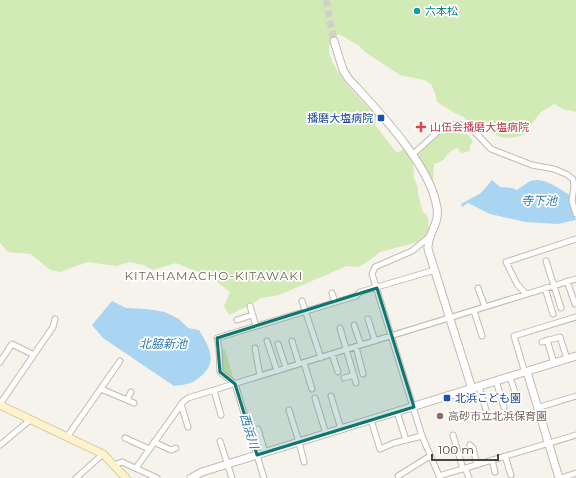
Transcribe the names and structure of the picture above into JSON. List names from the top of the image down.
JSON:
{
  "districts": ["KITAHAMACHO-KITAWAKI"],
  "water": ["寺下池", "北脇新池", "西浜川"],
  "places": {
    "other": ["六本松", "高砂市立北浜保育園"],
    "transit": ["播磨大塩病院", "北浜こども園"],
    "health": ["山伍会播磨大塩病院"]
  },
  "scale_bar": "100 m"
}
